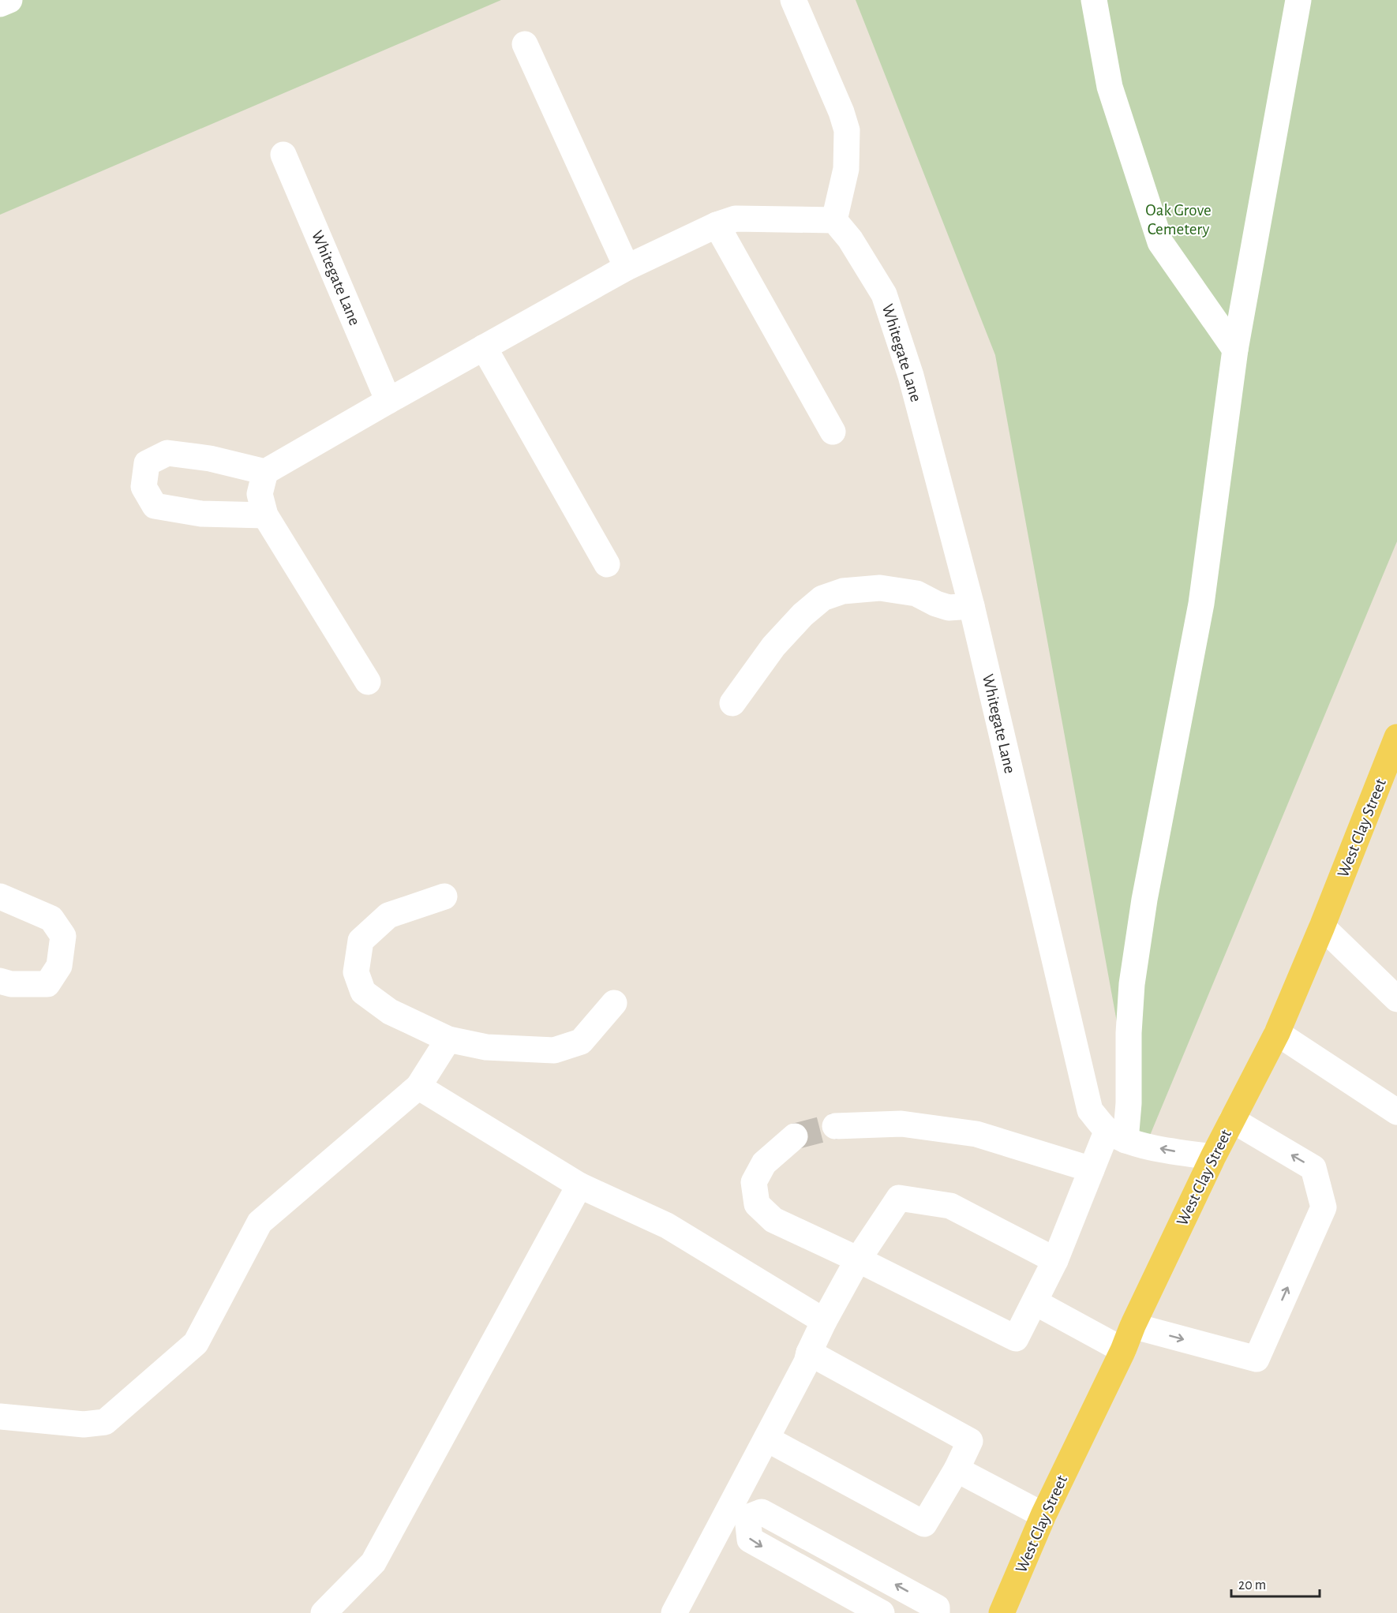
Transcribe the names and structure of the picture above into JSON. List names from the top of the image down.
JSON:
{
  "streets": {
    "main road": ["West Clay Street"],
    "street": ["Whitegate Lane"]
  },
  "parks": ["Oak Grove Cemetery"],
  "scale_bar": "20 m"
}
